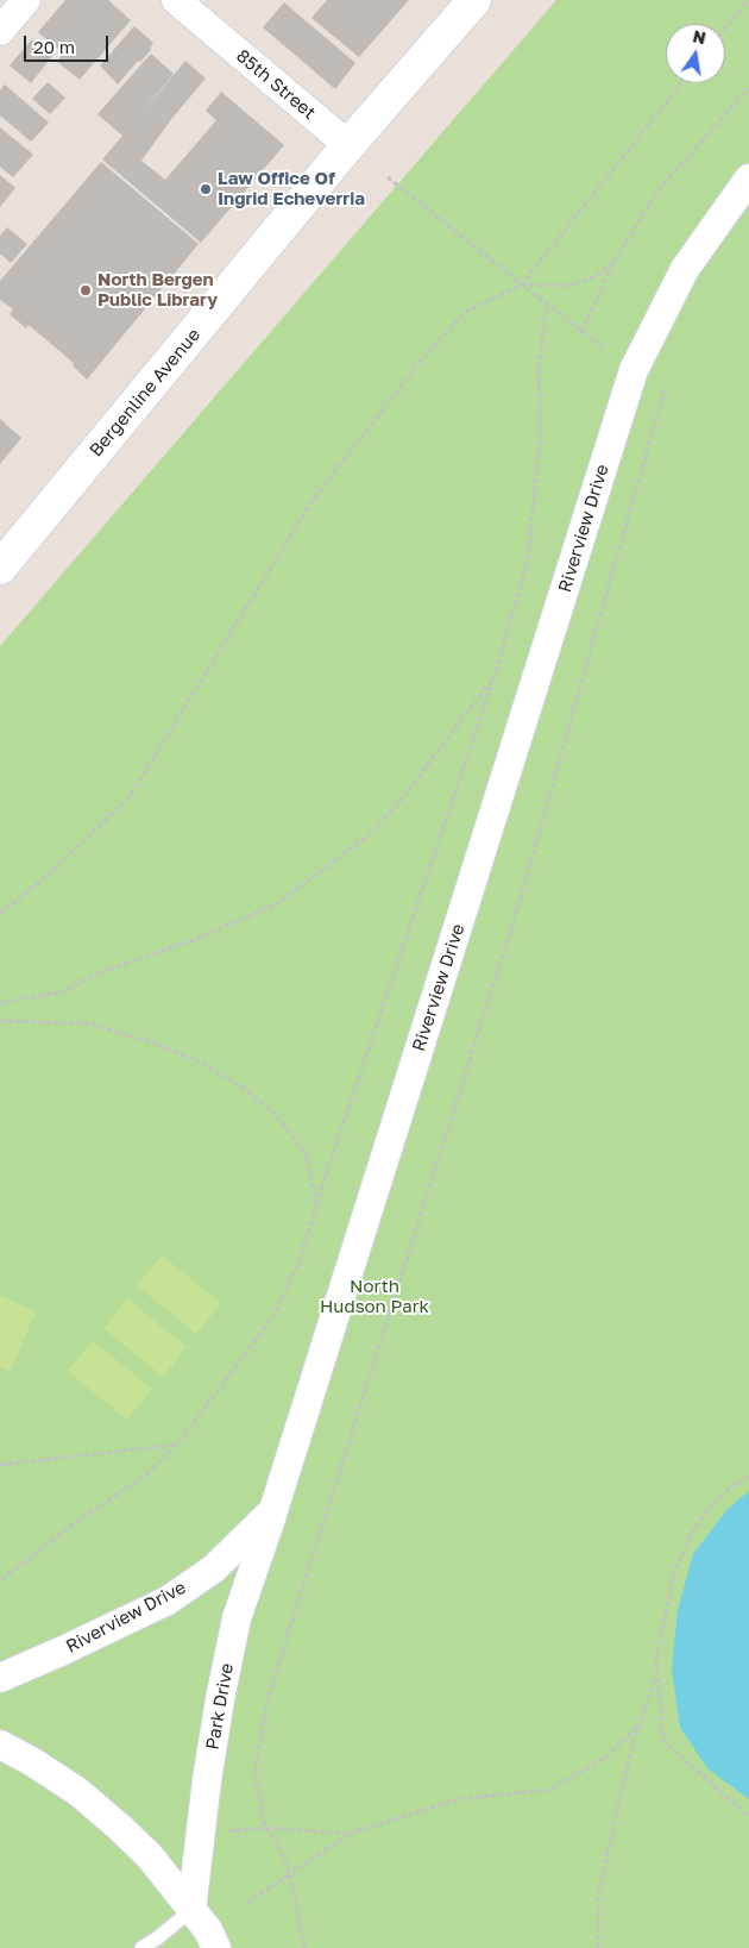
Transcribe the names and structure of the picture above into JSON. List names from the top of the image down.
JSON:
{
  "streets": {
    "street": [
      "85th Street",
      "Bergenline Avenue",
      "Riverview Drive",
      "Park Drive"
    ]
  },
  "crossings": [
    ["85th Street", "Bergenline Avenue"],
    ["Riverview Drive", "Park Drive"]
  ],
  "parks": ["North Hudson Park"],
  "places": ["Law Office Of Ingrid Echeverria", "North Bergen Public Library"],
  "scale_bar": "20 m",
  "north": "top"
}
